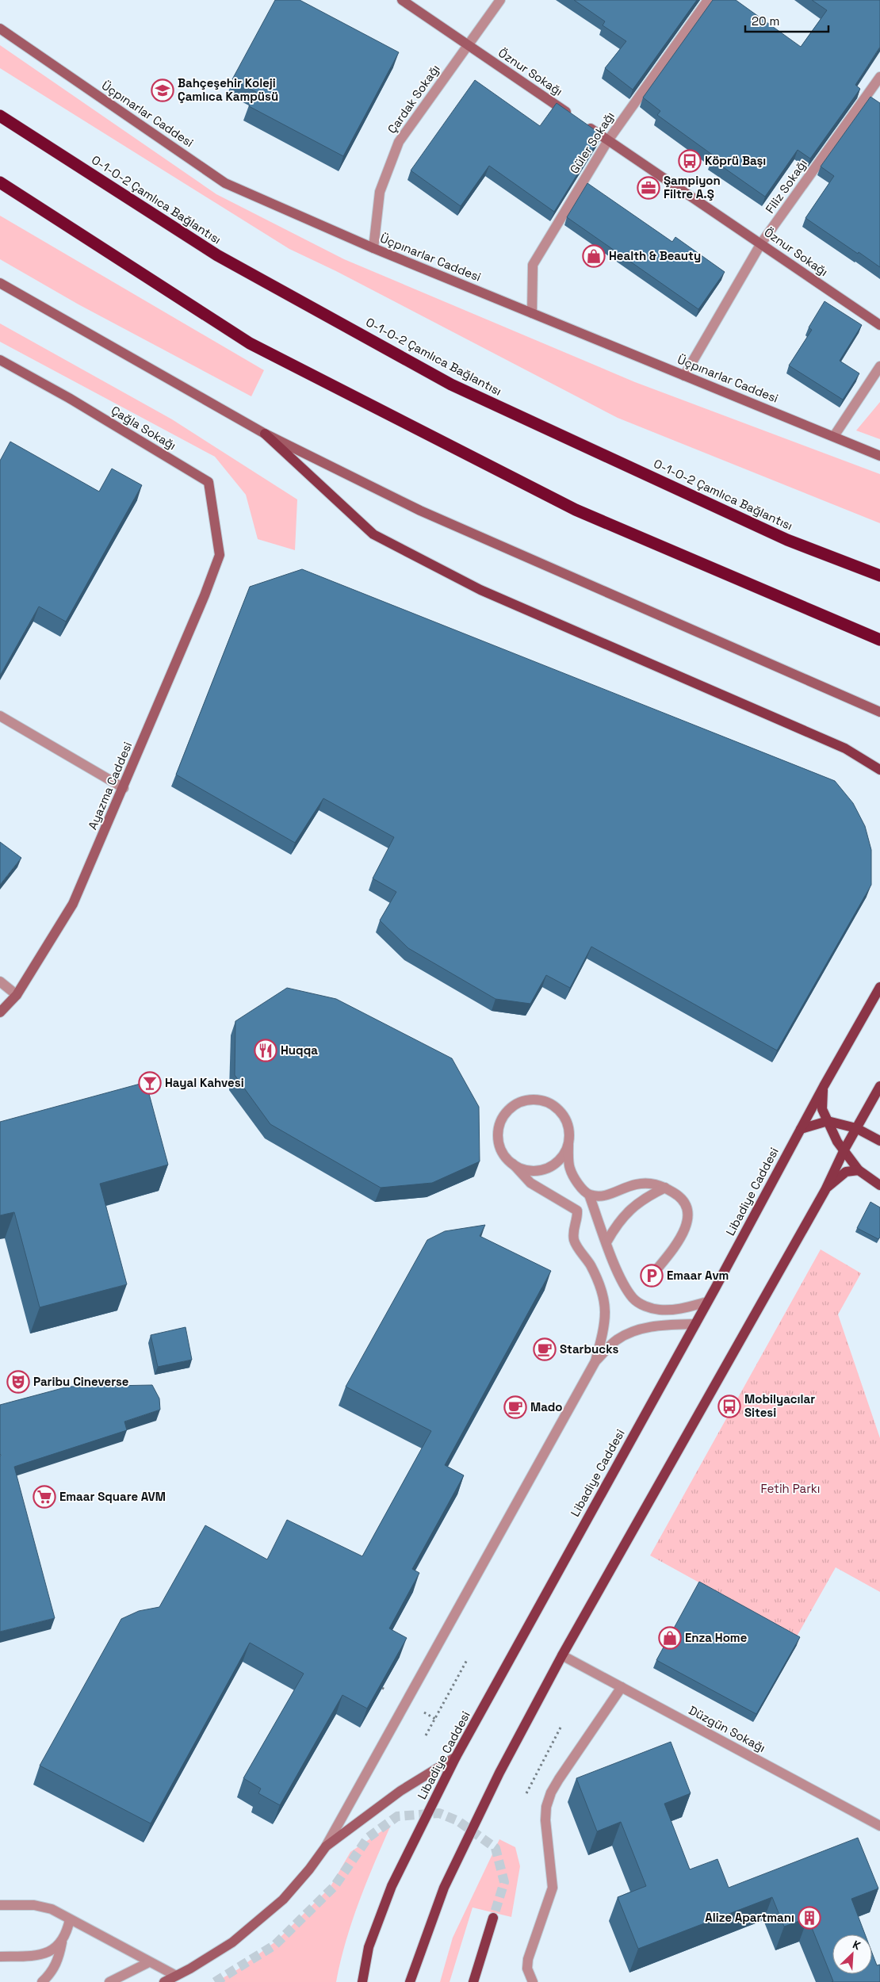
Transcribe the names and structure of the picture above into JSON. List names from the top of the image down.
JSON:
{
  "streets": {
    "highway": ["O-1-O-2 Çamlıca Bağlantısı"],
    "main road": [
      "Öznur Sokağı",
      "Üçpınarlar Caddesi",
      "Çağla Sokağı",
      "Ayazma Caddesi",
      "Libadiye Caddesi"
    ],
    "street": [
      "Çardak Sokağı",
      "Güler Sokağı",
      "Filiz Sokağı",
      "Düzgün Sokağı"
    ]
  },
  "crossings": [
    ["Öznur Sokağı", "Çardak Sokağı"],
    ["Öznur Sokağı", "Güler Sokağı"],
    ["Öznur Sokağı", "Filiz Sokağı"],
    ["Çardak Sokağı", "Üçpınarlar Caddesi"],
    ["Üçpınarlar Caddesi", "Güler Sokağı"],
    ["Üçpınarlar Caddesi", "Filiz Sokağı"],
    ["Çağla Sokağı", "Ayazma Caddesi"]
  ],
  "parks": ["Fetih Parkı"],
  "places": {
    "school or university": ["Bahçeşehir Koleji Çamlıca Kampüsü"],
    "bus stop": ["Köprü Başı", "Mobilyacılar Sitesi"],
    "office": ["Şampiyon Filtre A.Ş"],
    "shop": ["Health & Beauty", "Enza Home"],
    "restaurant": ["Huqqa"],
    "bar": ["Hayal Kahvesi"],
    "parking": ["Emaar Avm"],
    "cafe": ["Starbucks", "Mado"],
    "theatre": ["Paribu Cineverse"],
    "supermarket": ["Emaar Square AVM"],
    "building": ["Alize Apartmanı"]
  },
  "scale_bar": "20 m",
  "north": "top right"
}
